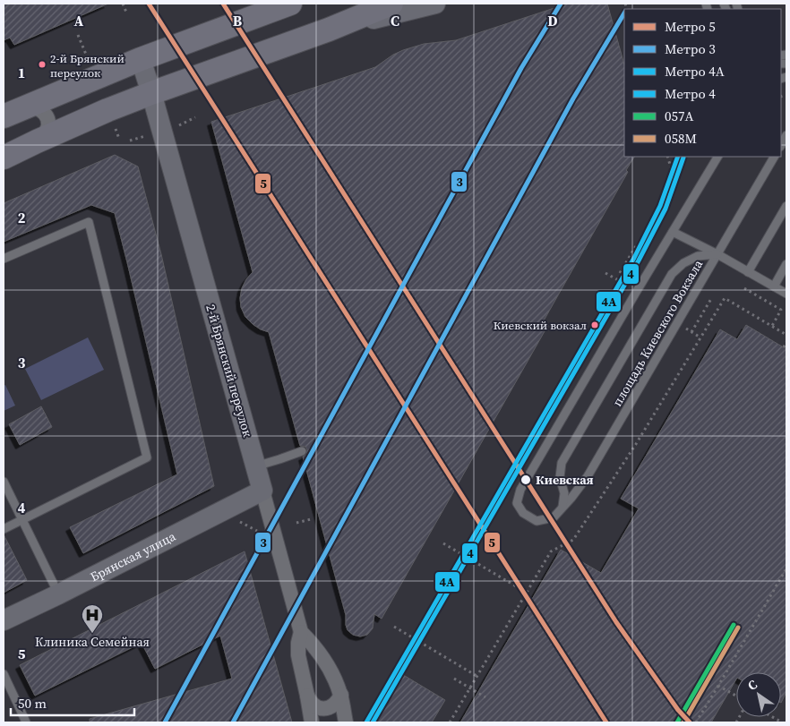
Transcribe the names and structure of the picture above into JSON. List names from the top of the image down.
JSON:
{
  "streets": {
    "street": ["2-й Брянский переулок", "Брянская улица"],
    "lane": ["площадь Киевского Вокзала"]
  },
  "crossings": [
    ["2-й Брянский переулок", "Брянская улица"]
  ],
  "places": {
    "other": ["2-й Брянский переулок", "Киевский вокзал", "Киевская"],
    "hospital": ["Клиника Семейная"]
  },
  "lines": [
    "metro line 5",
    "metro line 3",
    "metro line 4А",
    "metro line 4",
    "transit line 057А",
    "transit line 058М"
  ],
  "legend": [
    "Метро 5",
    "Метро 3",
    "Метро 4А",
    "Метро 4",
    "057А",
    "058М"
  ],
  "scale_bar": "50 m",
  "north": "top left",
  "grid": {
    "columns": [
      "A",
      "B",
      "C",
      "D"
    ],
    "rows": [
      "1",
      "2",
      "3",
      "4",
      "5"
    ]
  }
}
